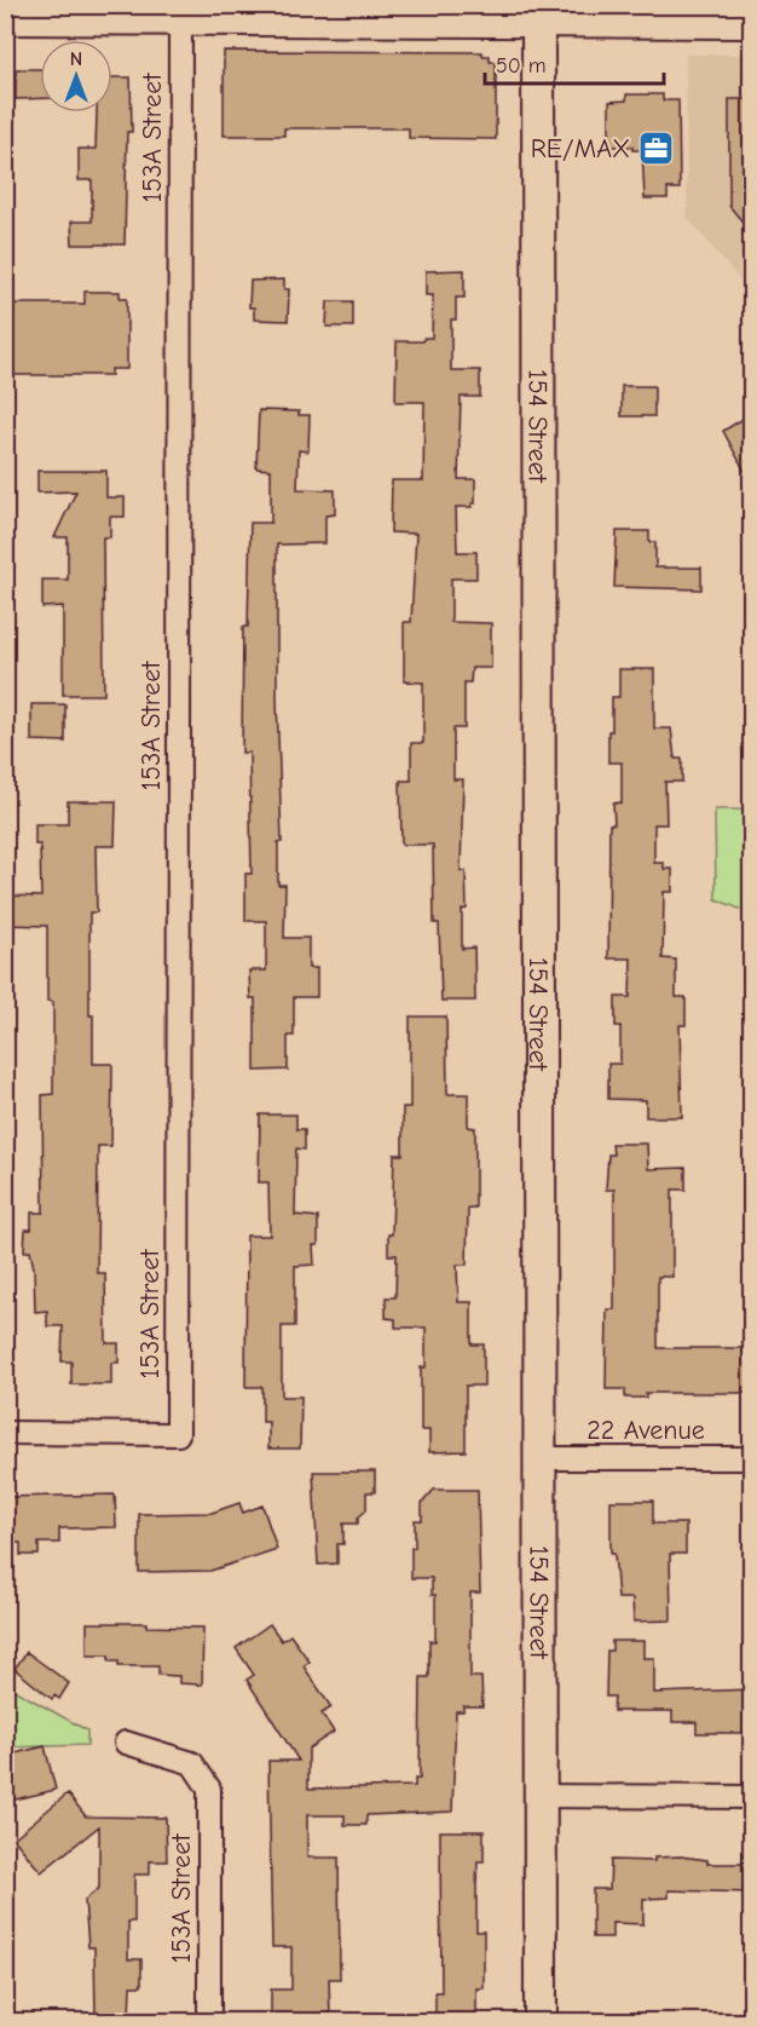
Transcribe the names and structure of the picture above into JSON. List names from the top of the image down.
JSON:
{
  "streets": {
    "street": ["153A Street", "154 Street", "22 Avenue"]
  },
  "crossings": [
    ["154 Street", "22 Avenue"]
  ],
  "places": {
    "office": ["RE/MAX"]
  },
  "scale_bar": "50 m",
  "north": "top"
}
